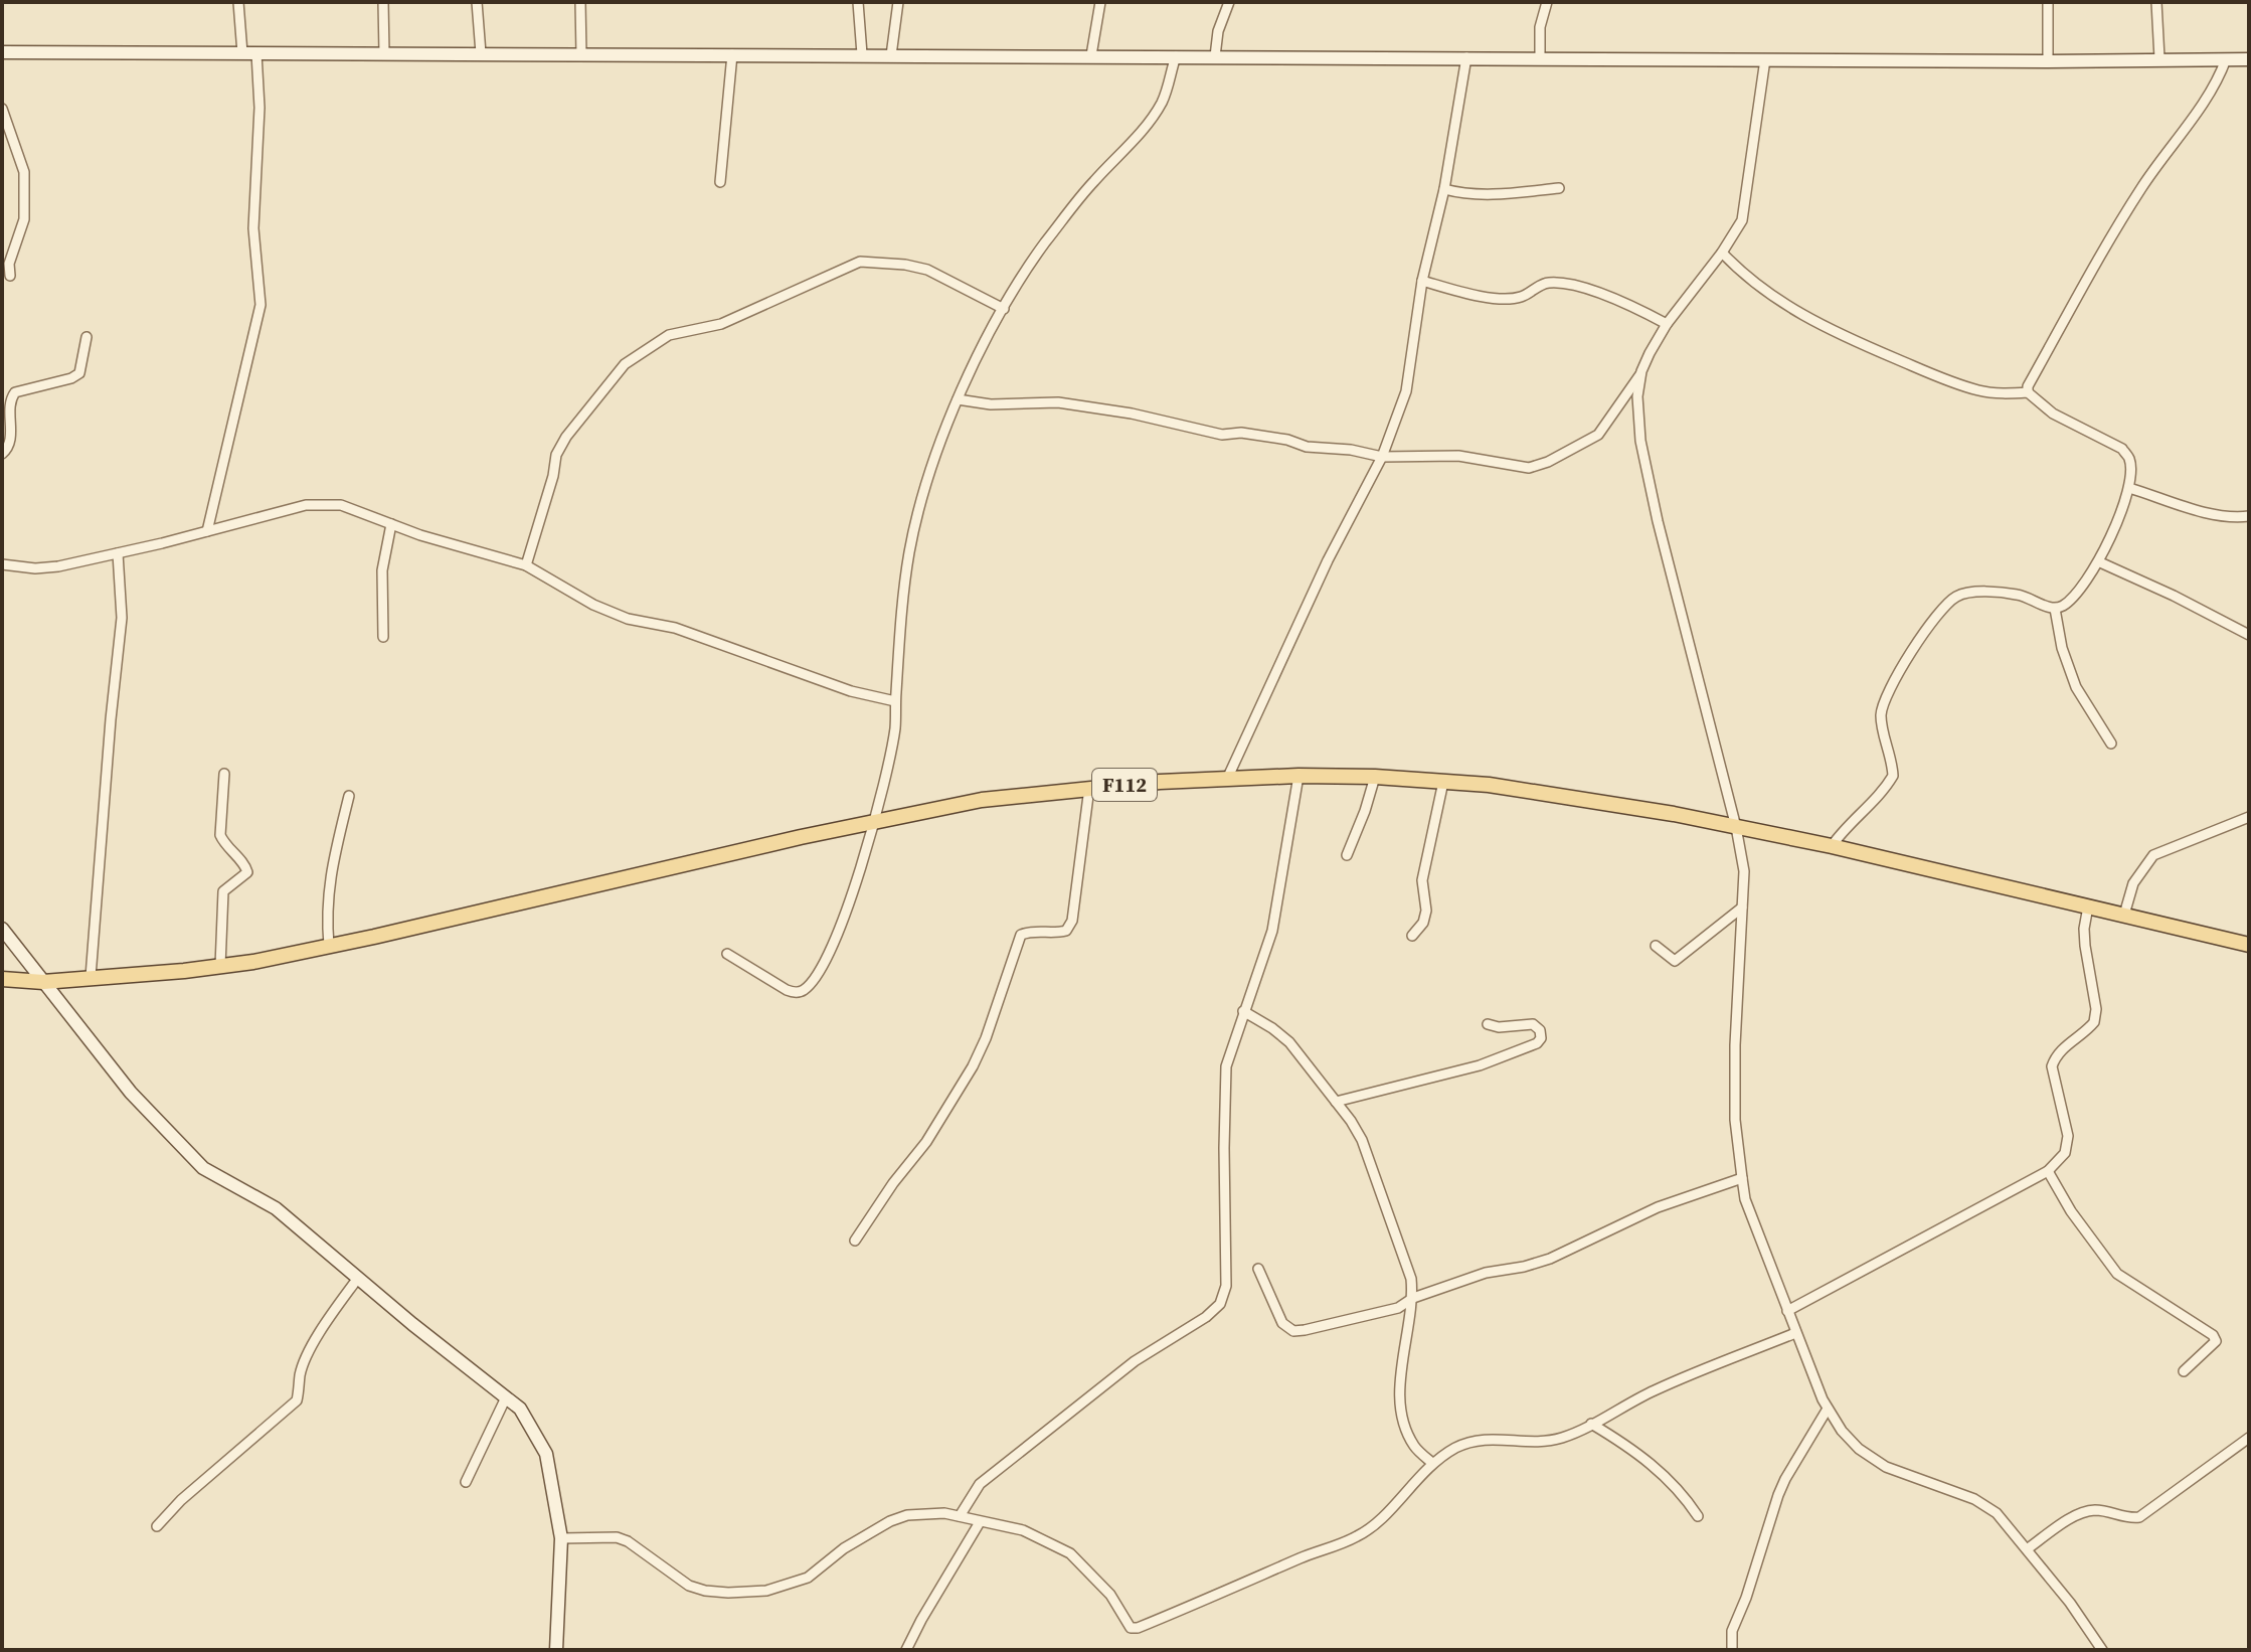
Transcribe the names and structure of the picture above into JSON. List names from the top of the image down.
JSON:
{
  "streets": {
    "main road": ["F112"]
  }
}
